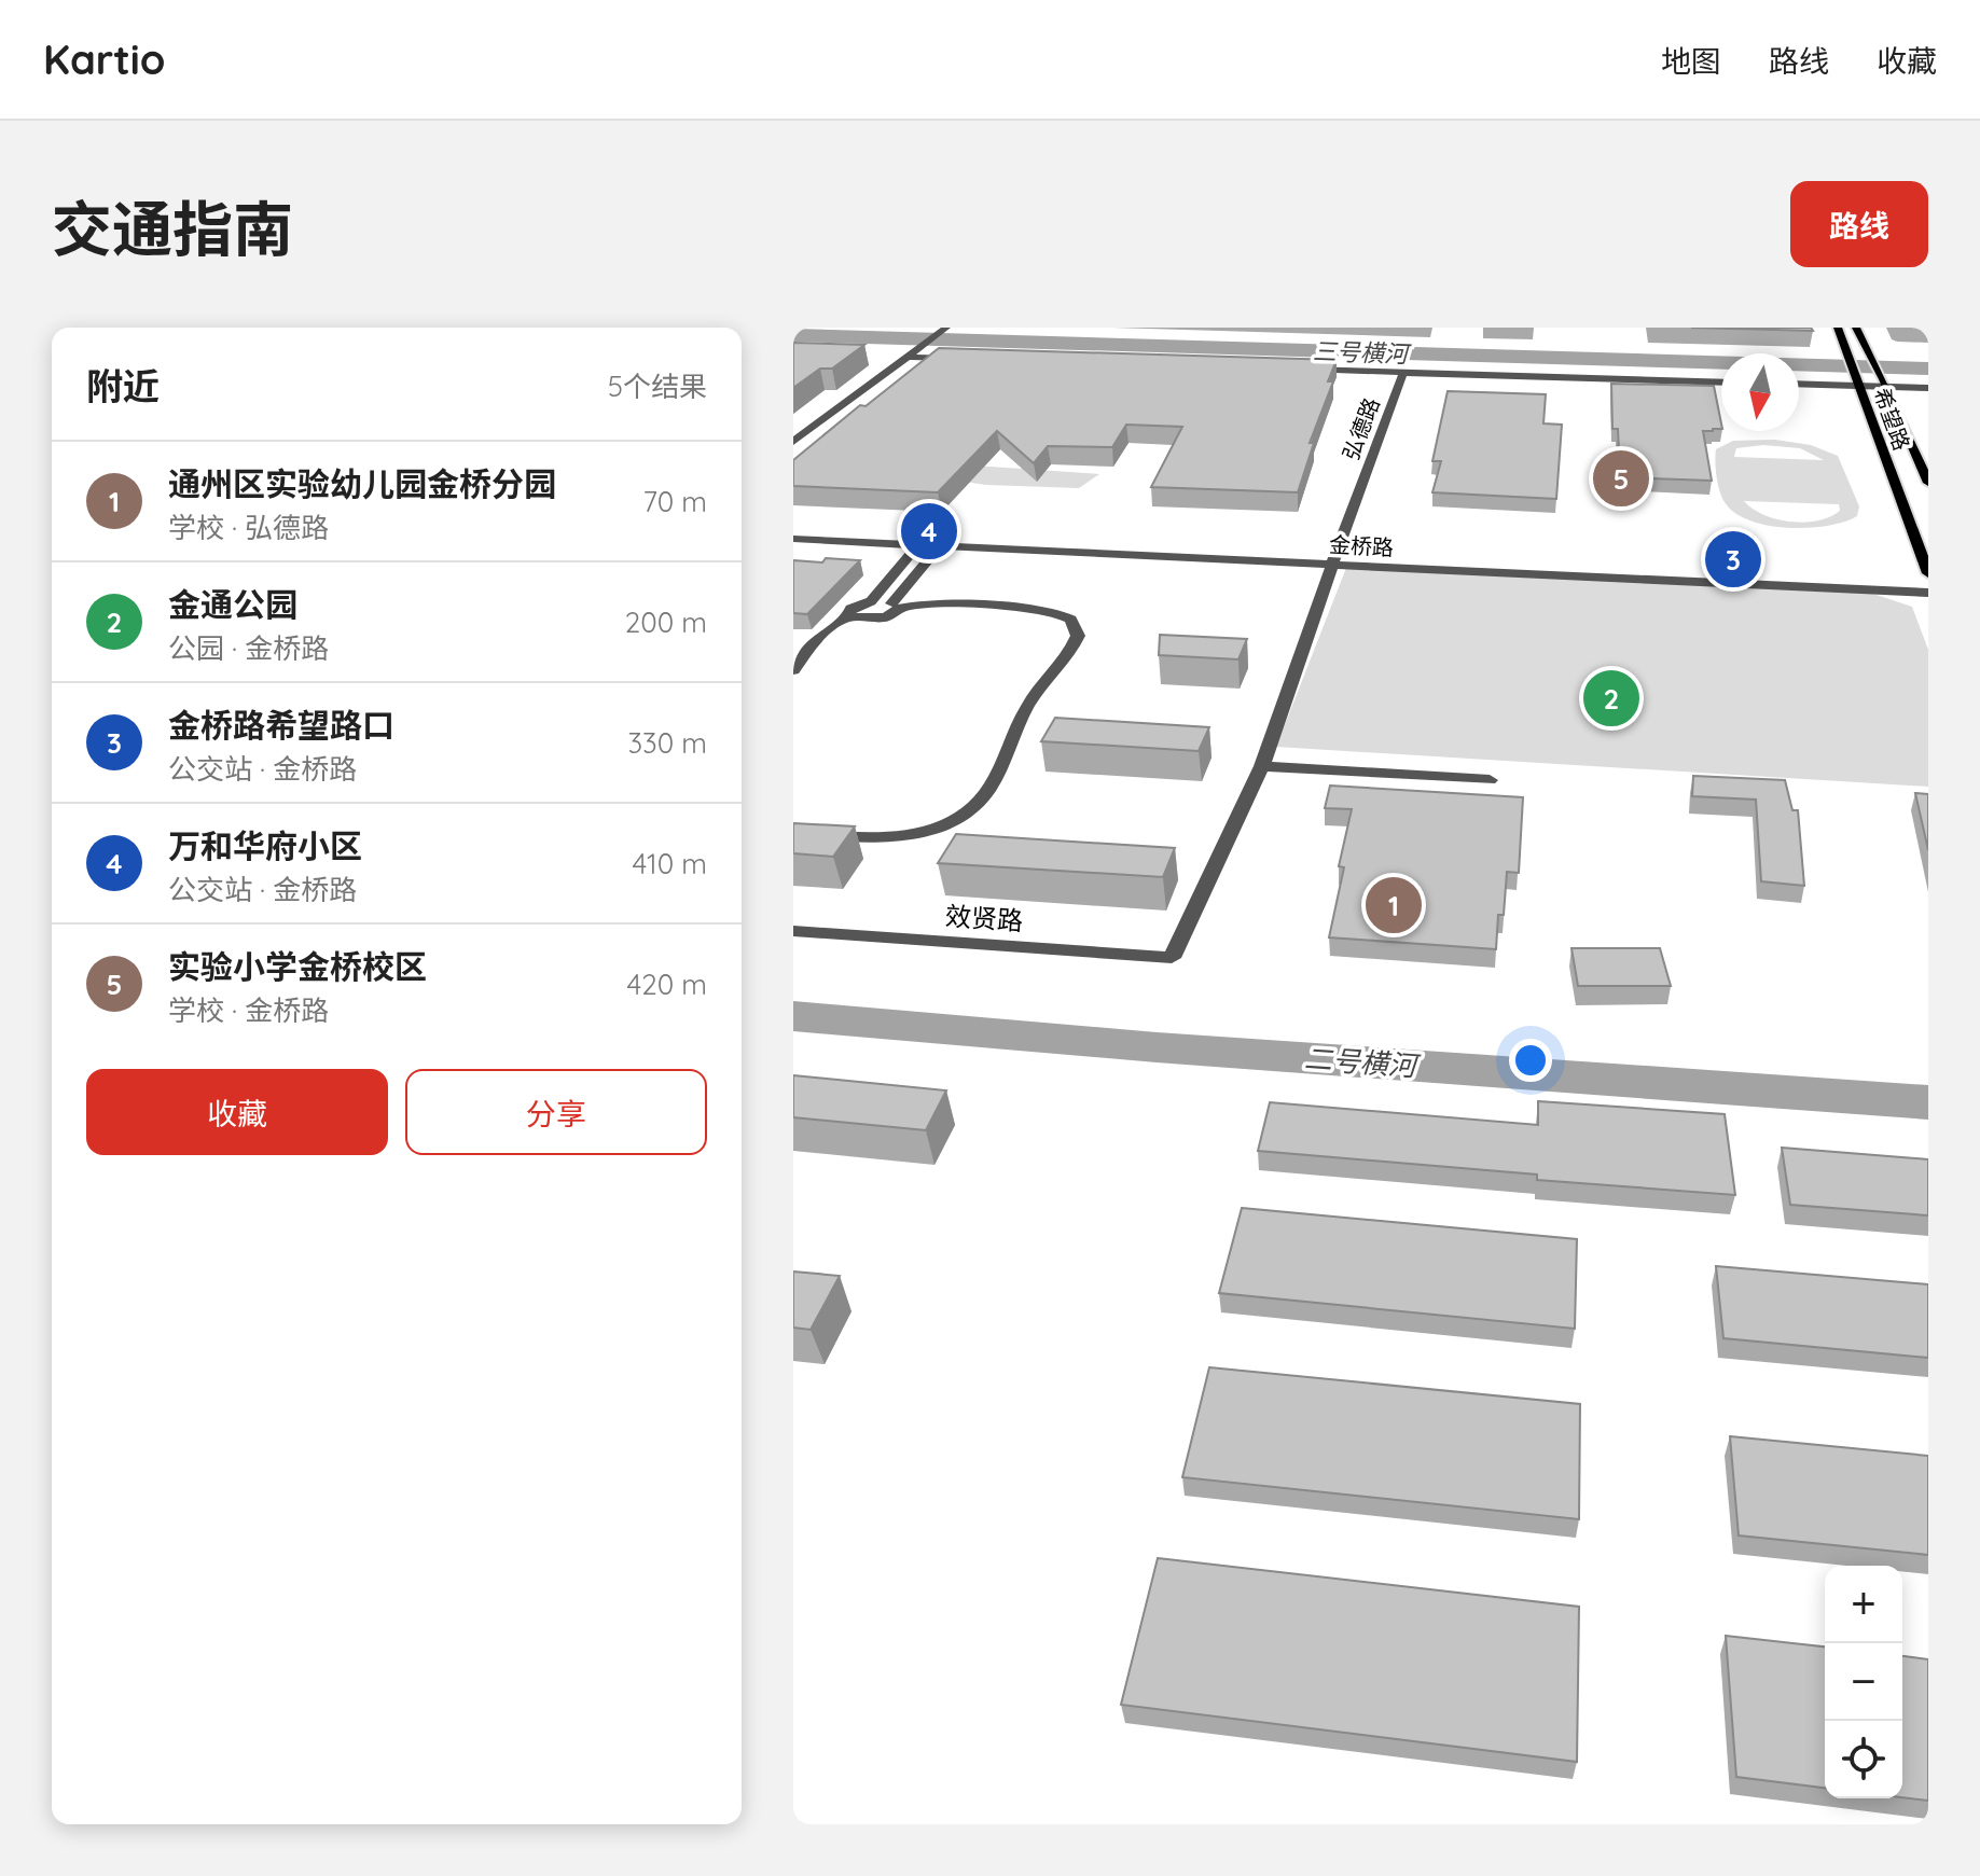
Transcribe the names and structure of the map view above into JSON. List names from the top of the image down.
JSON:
{
  "streets": {
    "main road": ["希望路"],
    "street": ["弘德路", "金桥路", "效贤路"]
  },
  "crossings": [
    ["弘德路", "金桥路"],
    ["弘德路", "效贤路"]
  ],
  "water": ["三号横河", "二号横河"],
  "north": "bottom",
  "page": {
    "header": "Kartio",
    "nav": ["地图", "路线", "收藏"],
    "title": "交通指南",
    "buttons": [
      "路线",
      ["收藏", "分享"]
    ],
    "heading": ["附近", "5个结果"],
    "list": [
      {
        "mark": "1",
        "name": "通州区实验幼儿园金桥分园",
        "note": "学校 · 弘德路",
        "value": "70 m"
      },
      {
        "mark": "2",
        "name": "金通公园",
        "note": "公园 · 金桥路",
        "value": "200 m"
      },
      {
        "mark": "3",
        "name": "金桥路希望路口",
        "note": "公交站 · 金桥路",
        "value": "330 m"
      },
      {
        "mark": "4",
        "name": "万和华府小区",
        "note": "公交站 · 金桥路",
        "value": "410 m"
      },
      {
        "mark": "5",
        "name": "实验小学金桥校区",
        "note": "学校 · 金桥路",
        "value": "420 m"
      }
    ],
    "pins": [
      "5",
      "4",
      "3",
      "2",
      "1"
    ],
    "map_buttons": ["+", "−"]
  }
}
